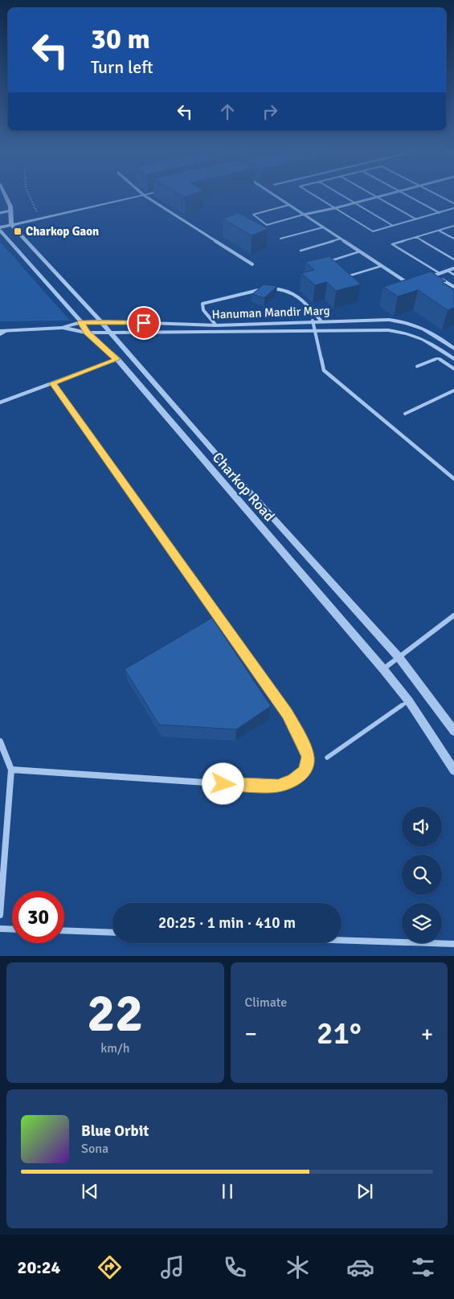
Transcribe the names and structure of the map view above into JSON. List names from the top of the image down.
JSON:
{
  "streets": {
    "street": ["Hanuman Mandir Marg", "Charkop Road"]
  },
  "crossings": [
    ["Hanuman Mandir Marg", "Charkop Road"]
  ],
  "places": {
    "transit": ["Charkop Gaon"]
  },
  "page": {
    "turn": ["30 m", "Turn left"],
    "limit": "30",
    "trip": "20:25 · 1 min · 410 m",
    "tile": [
      ["22", "km/h"],
      "Climate"
    ],
    "heat": ["−", "21°", "+"],
    "song": ["Blue Orbit", "Sona"],
    "tabs": "20:24"
  }
}
